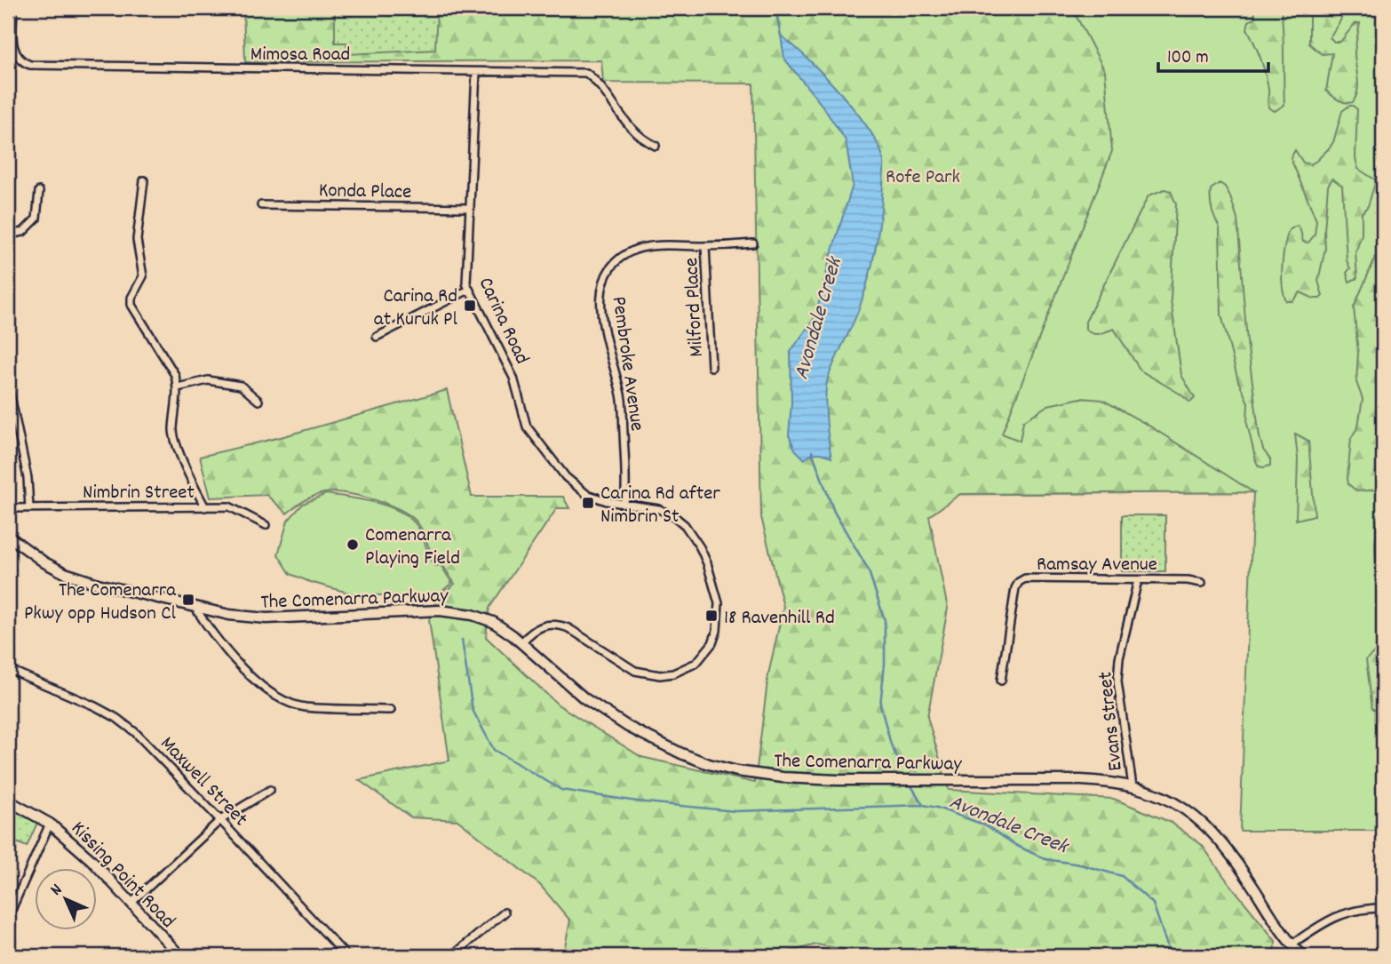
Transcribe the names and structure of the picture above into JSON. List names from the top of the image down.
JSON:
{
  "streets": {
    "main road": ["The Comenarra Parkway", "Kissing Point Road"],
    "street": [
      "Mimosa Road",
      "Konda Place",
      "Milford Place",
      "Carina Road",
      "Pembroke Avenue",
      "Nimbrin Street",
      "Ramsay Avenue",
      "Evans Street",
      "Maxwell Street"
    ]
  },
  "crossings": [
    ["Mimosa Road", "Carina Road"],
    ["Konda Place", "Carina Road"],
    ["Milford Place", "Pembroke Avenue"],
    ["Carina Road", "Pembroke Avenue"],
    ["Ramsay Avenue", "Evans Street"],
    ["The Comenarra Parkway", "Evans Street"]
  ],
  "water": ["Avondale Creek"],
  "parks": ["Rofe Park"],
  "places": {
    "transit": [
      "Carina Rd at Kuruk Pl",
      "Carina Rd after Nimbrin St",
      "The Comenarra Pkwy opp Hudson Cl",
      "18 Ravenhill Rd"
    ],
    "other": ["Comenarra Playing Field"]
  },
  "scale_bar": "100 m",
  "north": "top left"
}
